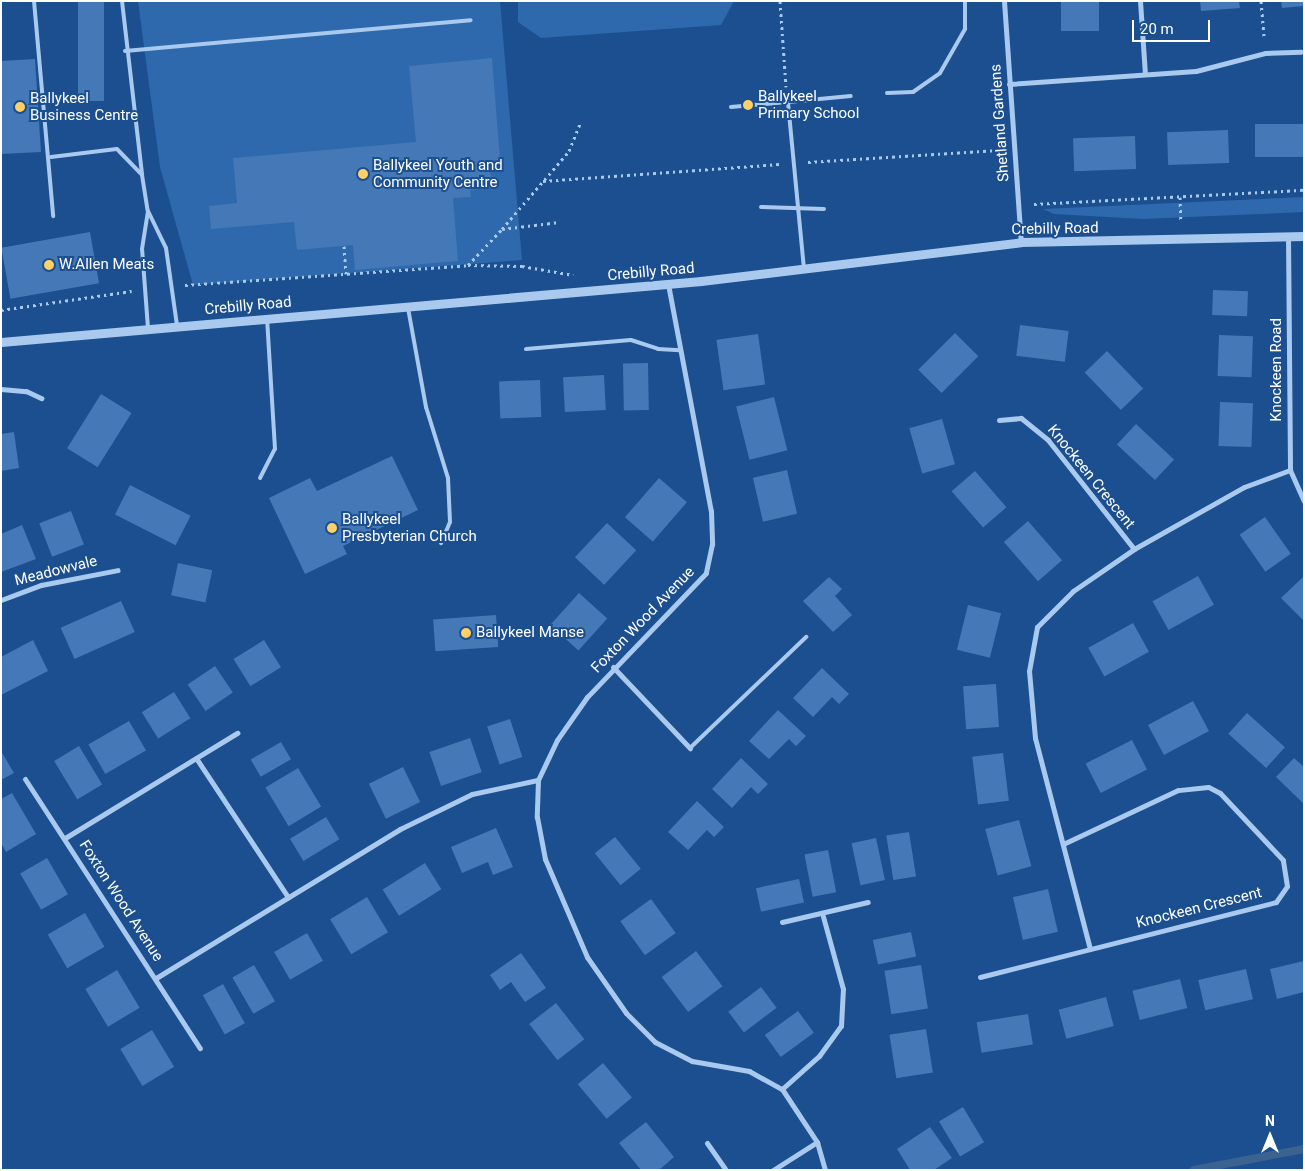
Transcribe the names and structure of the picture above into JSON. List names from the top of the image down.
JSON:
{
  "streets": {
    "street": [
      "Shetland Gardens",
      "Crebilly Road",
      "Knockeen Road",
      "Knockeen Crescent",
      "Meadowvale",
      "Foxton Wood Avenue"
    ]
  },
  "crossings": [
    ["Shetland Gardens", "Crebilly Road"],
    ["Crebilly Road", "Knockeen Road"],
    ["Crebilly Road", "Foxton Wood Avenue"],
    ["Knockeen Road", "Knockeen Crescent"]
  ],
  "places": [
    "Ballykeel Primary School",
    "Ballykeel Business Centre",
    "Ballykeel Youth and Community Centre",
    "W.Allen Meats",
    "Ballykeel Presbyterian Church",
    "Ballykeel Manse"
  ],
  "scale_bar": "20 m",
  "north": "top"
}
